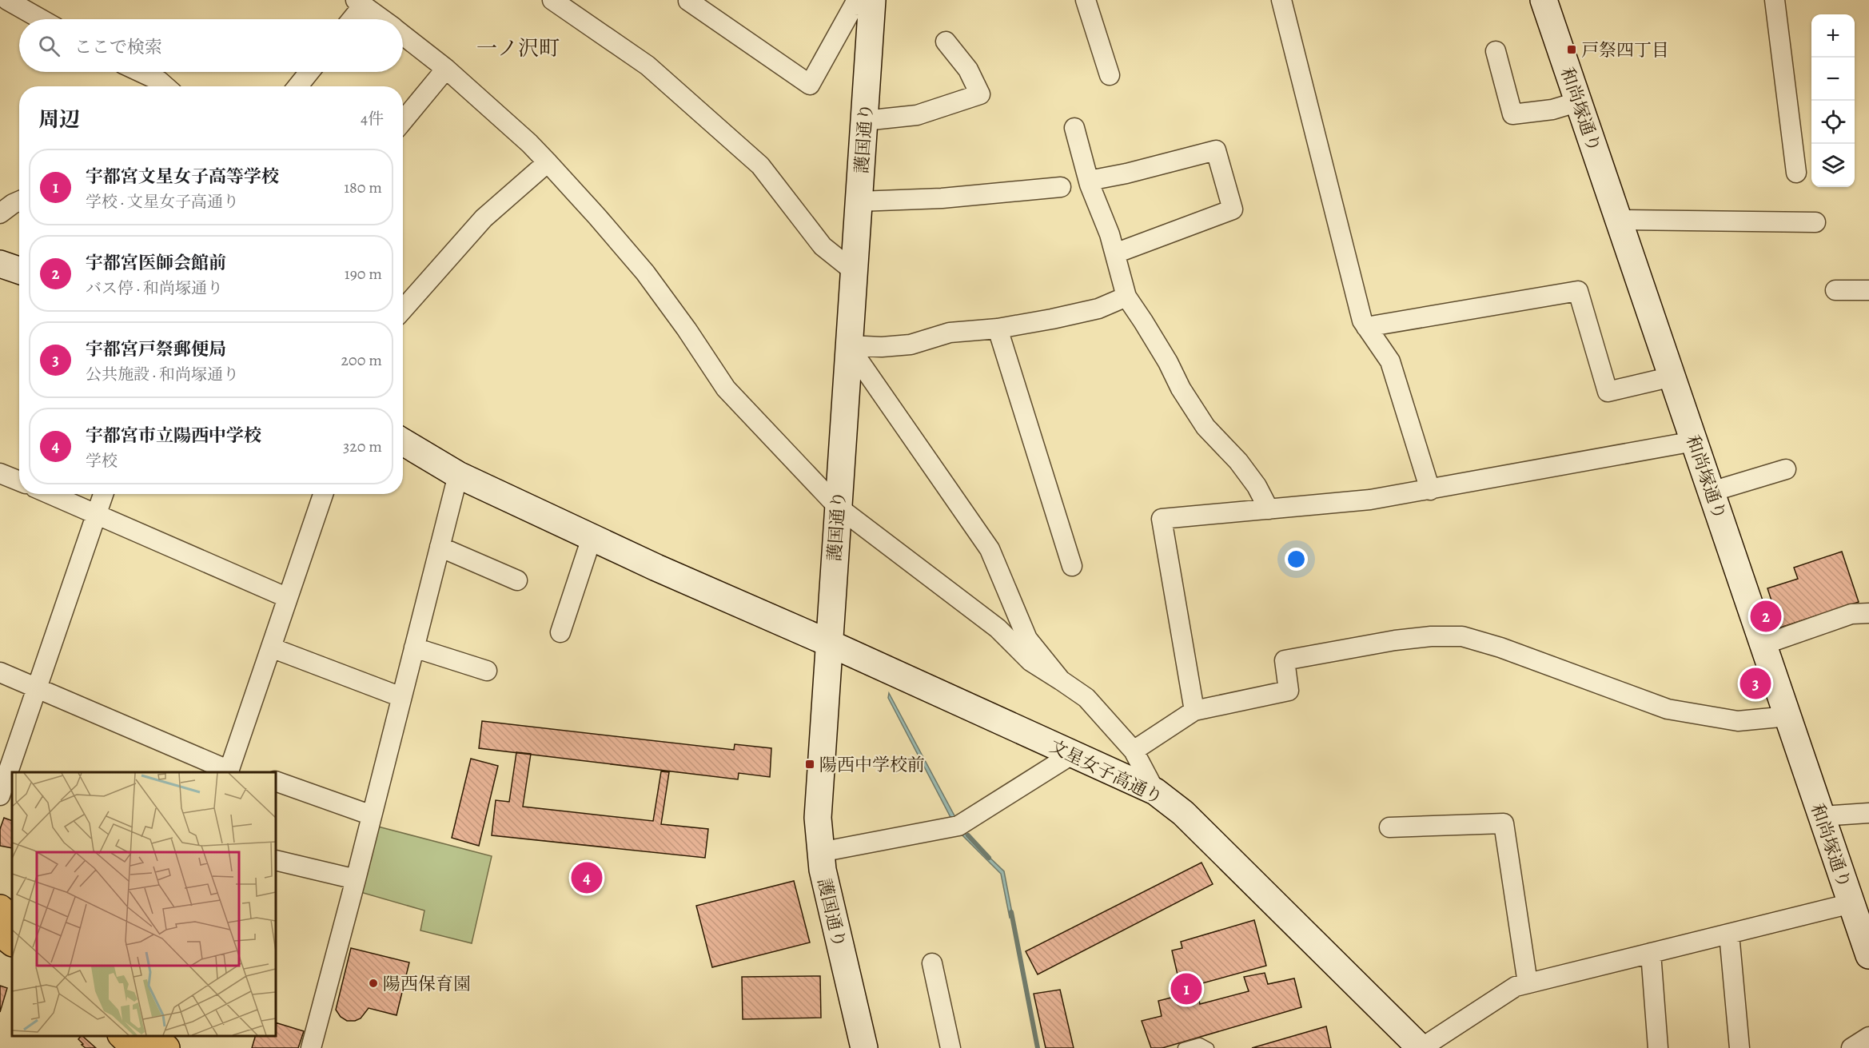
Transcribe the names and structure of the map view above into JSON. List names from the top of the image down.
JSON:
{
  "streets": {
    "street": ["和尚塚通り", "護国通り", "文星女子高通り"]
  },
  "crossings": [
    ["護国通り", "文星女子高通り"]
  ],
  "districts": ["一ノ沢町"],
  "places": {
    "transit": ["戸祭四丁目", "陽西中学校前"],
    "other": ["陽西保育園"]
  },
  "page": {
    "map_buttons": ["+", "−"],
    "search": "ここで検索",
    "heading": ["周辺", "4件"],
    "list": [
      {
        "mark": "1",
        "name": "宇都宮文星女子高等学校",
        "note": "学校 · 文星女子高通り",
        "value": "180 m"
      },
      {
        "mark": "2",
        "name": "宇都宮医師会館前",
        "note": "バス停 · 和尚塚通り",
        "value": "190 m"
      },
      {
        "mark": "3",
        "name": "宇都宮戸祭郵便局",
        "note": "公共施設 · 和尚塚通り",
        "value": "200 m"
      },
      {
        "mark": "4",
        "name": "宇都宮市立陽西中学校",
        "note": "学校",
        "value": "320 m"
      }
    ],
    "pins": [
      "2",
      "3",
      "4",
      "1"
    ]
  }
}
